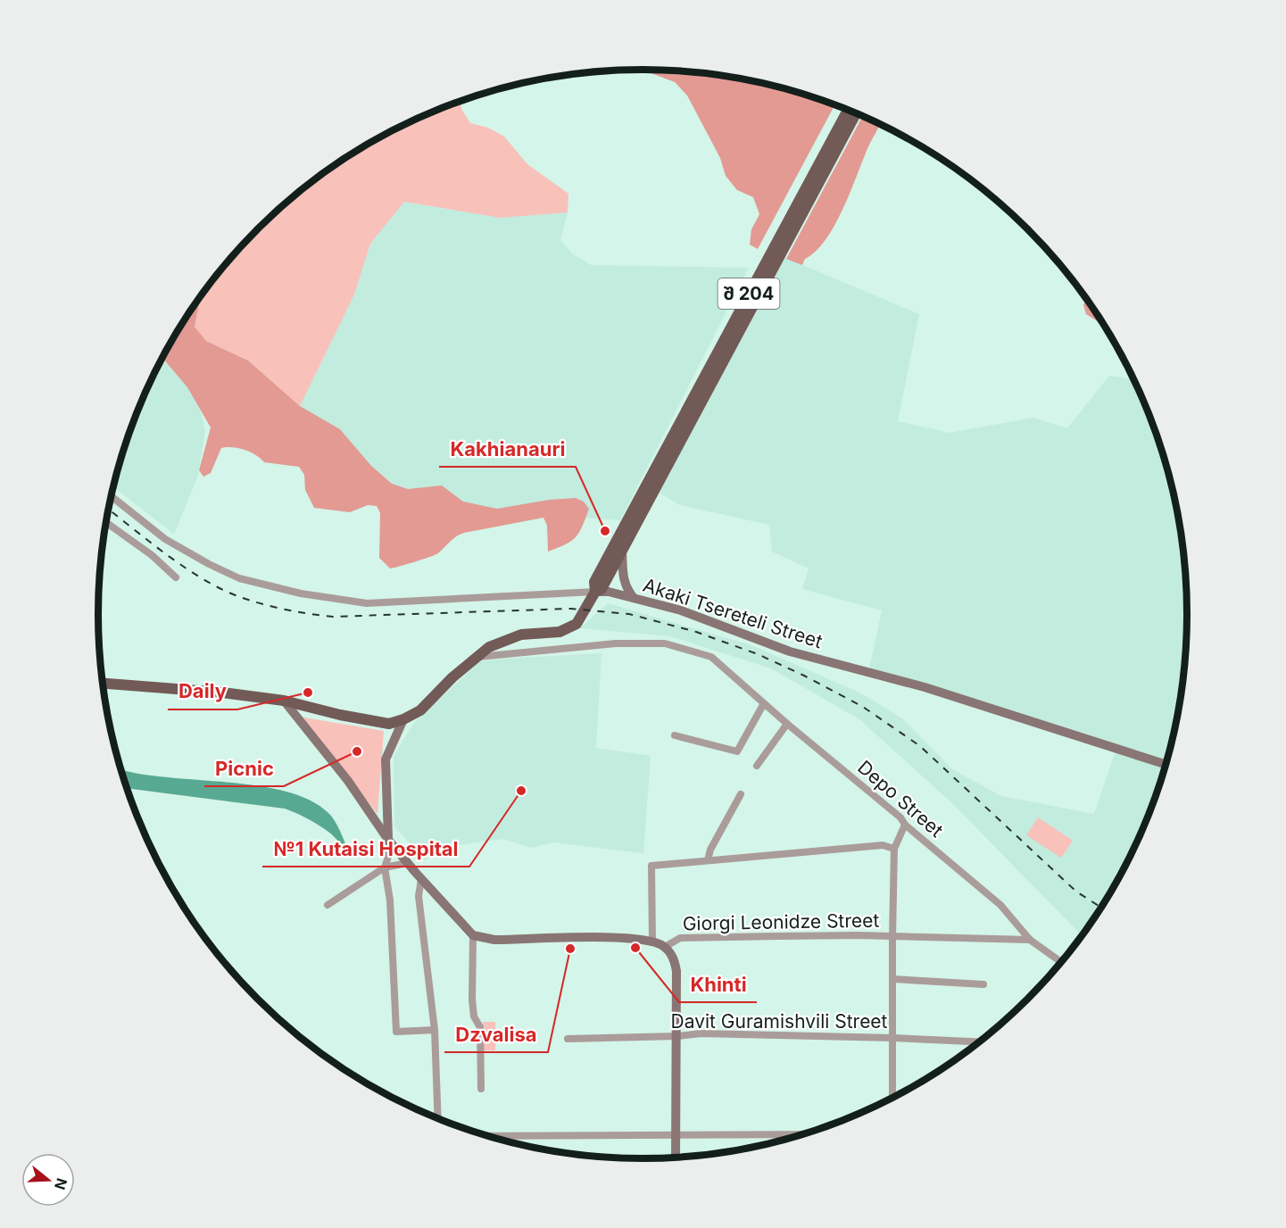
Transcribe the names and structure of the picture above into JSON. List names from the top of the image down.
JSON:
{
  "streets": {
    "main road": ["შ 204"],
    "street": [
      "Akaki Tsereteli Street",
      "Depo Street",
      "Giorgi Leonidze Street",
      "Davit Guramishvili Street"
    ]
  },
  "crossings": [
    ["შ 204", "Akaki Tsereteli Street"],
    ["შ 204", "Depo Street"],
    ["Depo Street", "Giorgi Leonidze Street"]
  ],
  "places": [
    "Kakhianauri",
    "Daily",
    "Picnic",
    "№1 Kutaisi Hospital",
    "Khinti",
    "Dzvalisa"
  ],
  "north": "right"
}
